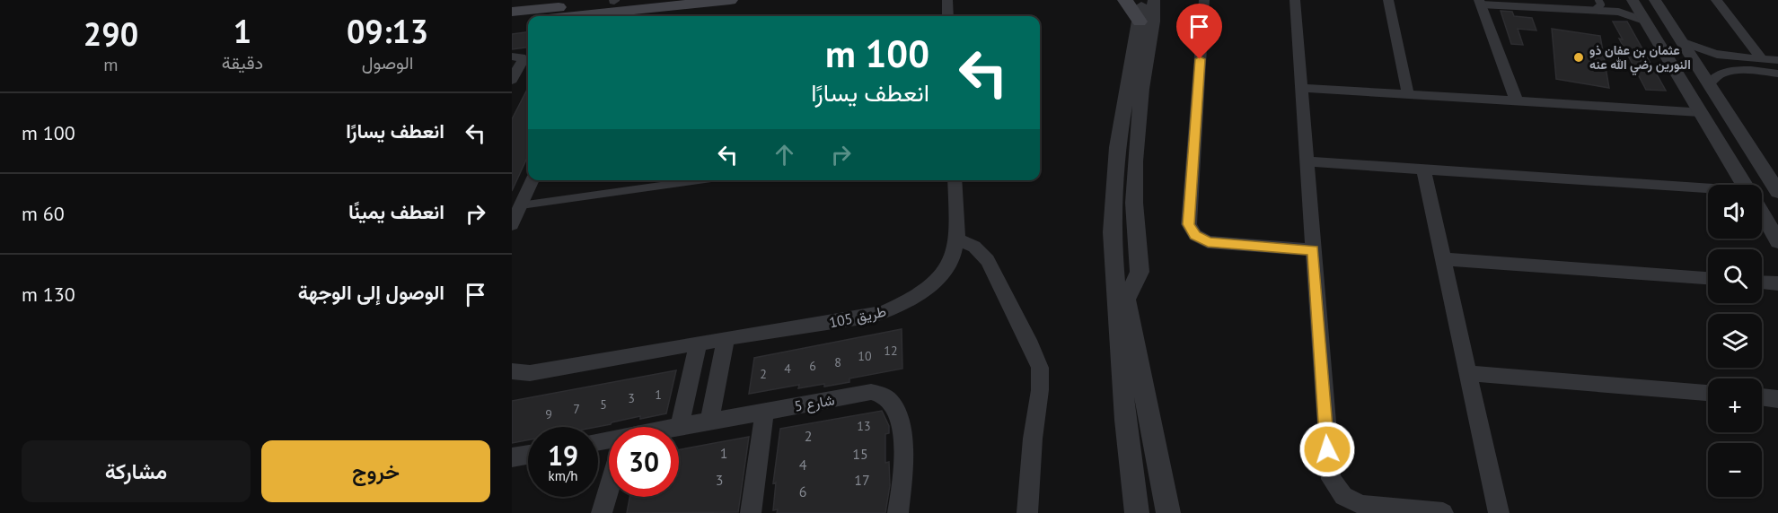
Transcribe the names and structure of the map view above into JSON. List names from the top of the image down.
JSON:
{
  "streets": {
    "street": ["طريق 105", "شارع 5"]
  },
  "places": ["عثمان بن عفان ذو النورين رضي الله عنه"],
  "house_numbers": [
    "12",
    "10",
    "8",
    "6",
    "4",
    "2",
    "1",
    "3",
    "5",
    "7",
    "9",
    "13",
    "2",
    "1",
    "15",
    "4",
    "3",
    "17",
    "6"
  ],
  "page": {
    "eta": [
      "09:13",
      "الوصول",
      "1",
      "دقيقة",
      "290",
      "m"
    ],
    "turn": ["100 m", "انعطف يسارًا"],
    "list": [
      {
        "name": "انعطف يسارًا",
        "value": "100 m"
      },
      {
        "name": "انعطف يمينًا",
        "value": "60 m"
      },
      {
        "name": "الوصول إلى الوجهة",
        "value": "130 m"
      }
    ],
    "map_buttons": ["+", "−"],
    "speed": "19 km/h",
    "limit": "30",
    "buttons": ["خروج", "مشاركة"]
  }
}
